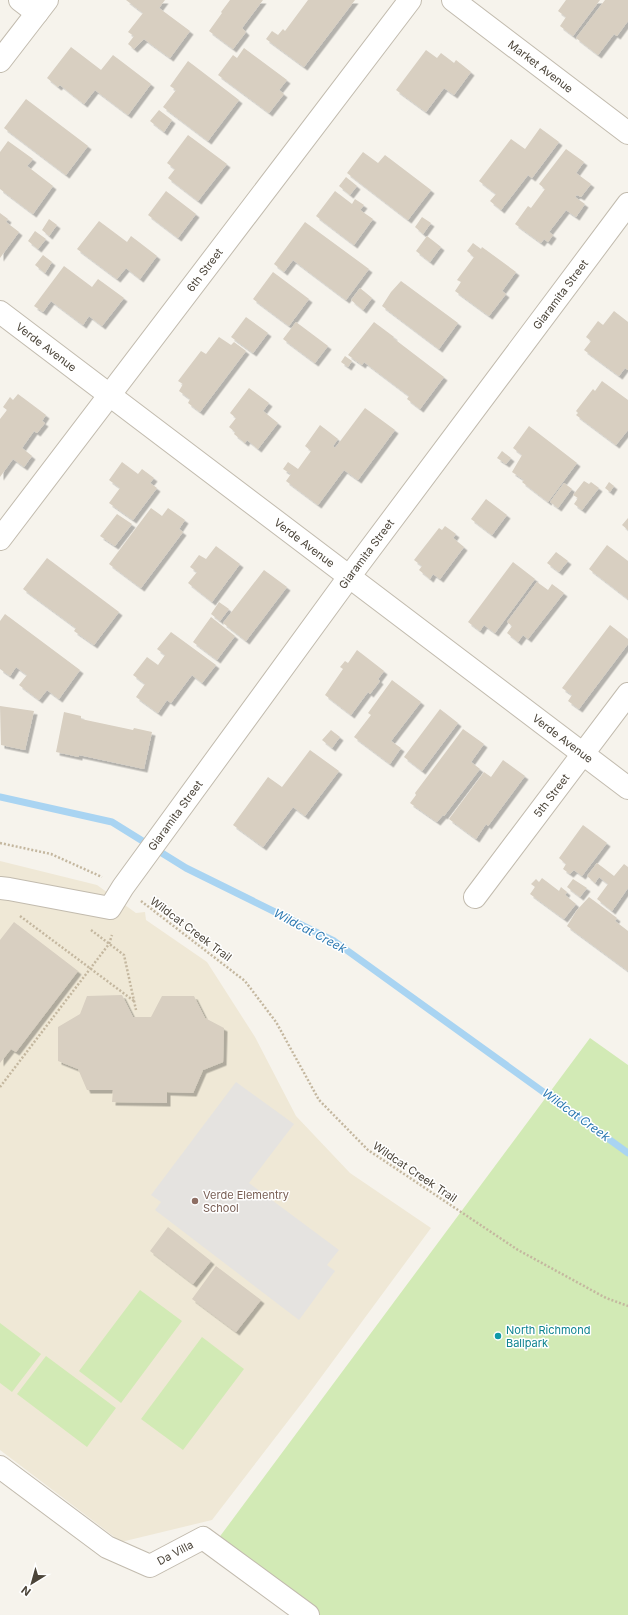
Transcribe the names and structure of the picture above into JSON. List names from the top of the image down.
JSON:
{
  "streets": {
    "street": [
      "Market Avenue",
      "6th Street",
      "Giaramita Street",
      "Verde Avenue",
      "5th Street",
      "Da Villa"
    ],
    "path": ["Wildcat Creek Trail"]
  },
  "crossings": [
    ["6th Street", "Verde Avenue"],
    ["Giaramita Street", "Verde Avenue"],
    ["Verde Avenue", "5th Street"]
  ],
  "water": ["Wildcat Creek"],
  "places": ["Verde Elementry School", "North Richmond Ballpark"],
  "north": "bottom left"
}
